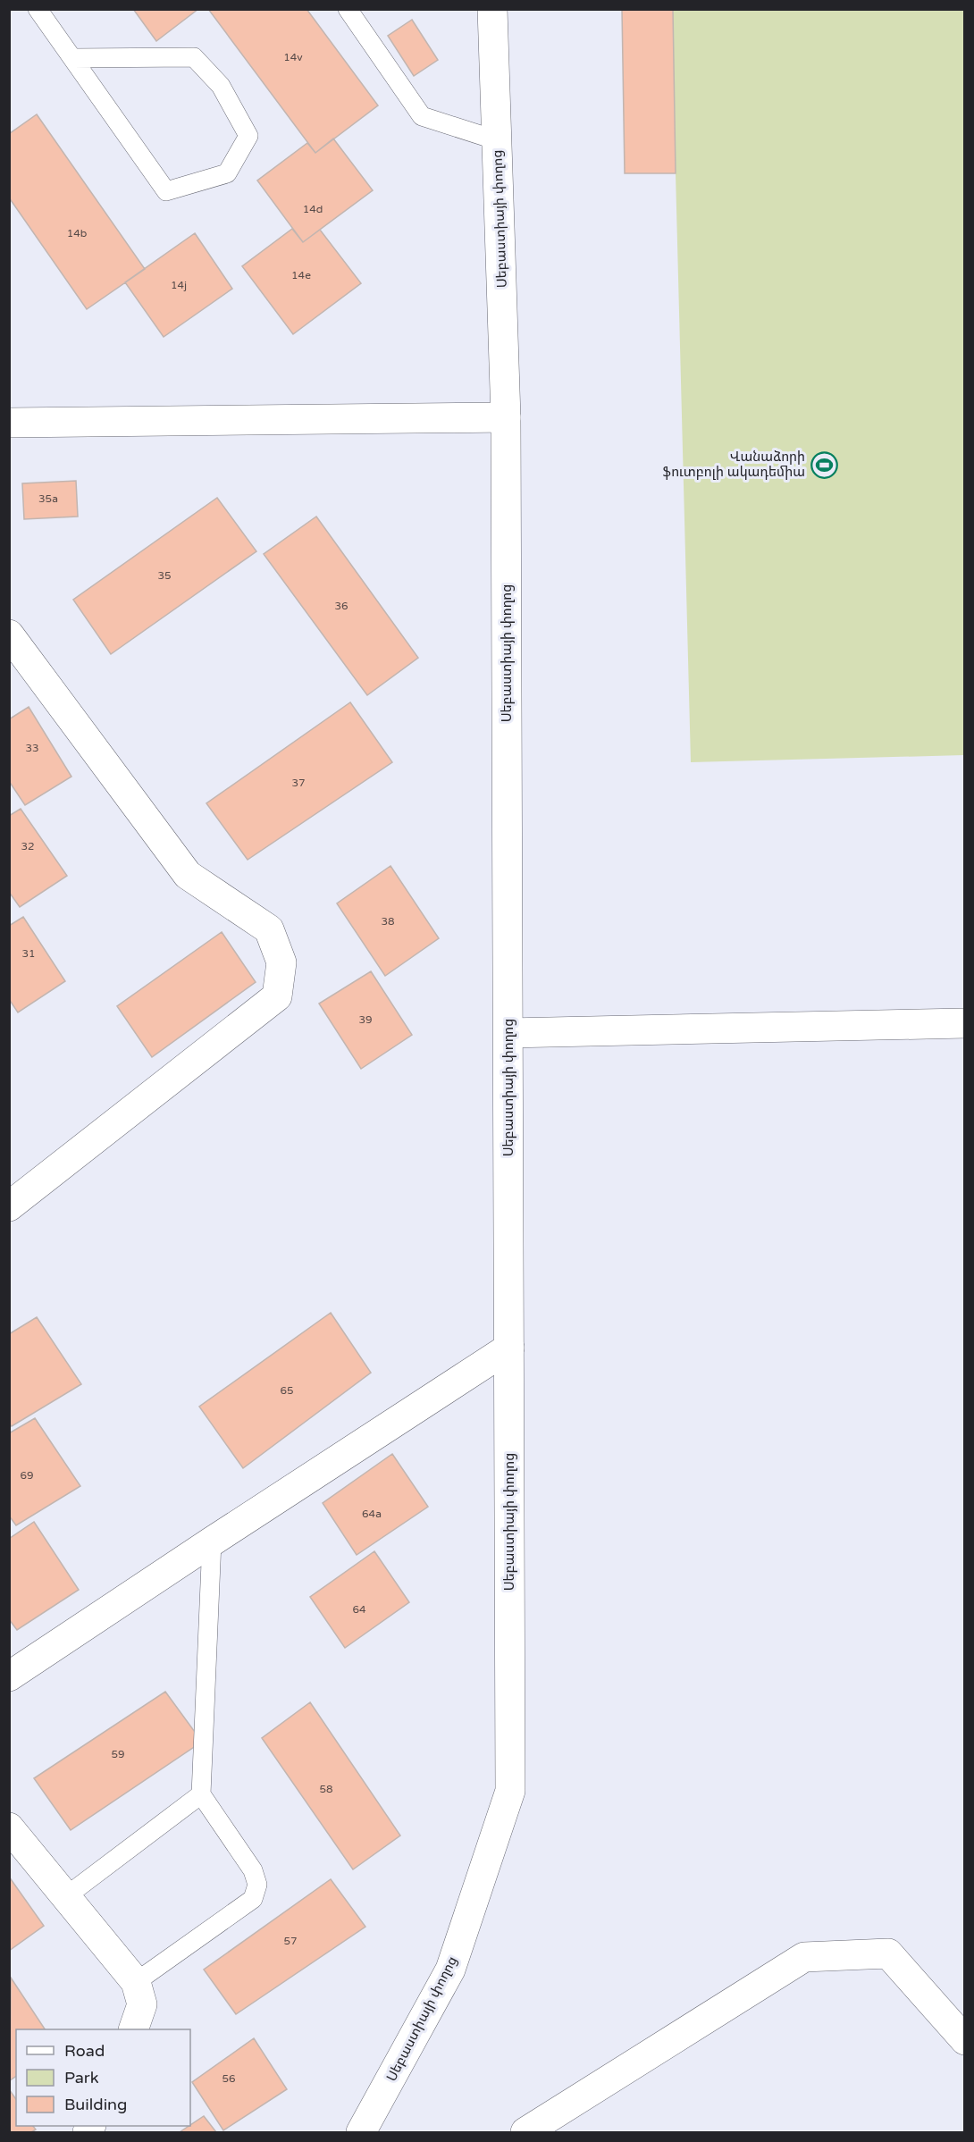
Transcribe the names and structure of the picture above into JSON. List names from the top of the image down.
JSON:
{
  "streets": {
    "street": ["Սեբաստիայի փողոց"]
  },
  "places": {
    "sports": ["Վանաձորի ֆուտբոլի ակադեմիա"]
  },
  "house_numbers": [
    "14v",
    "14d",
    "14b",
    "14e",
    "14j",
    "35a",
    "35",
    "36",
    "33",
    "37",
    "32",
    "38",
    "31",
    "39",
    "65",
    "69",
    "64a",
    "64",
    "59",
    "58",
    "57",
    "56"
  ],
  "legend": ["Road", "Park", "Building"]
}
